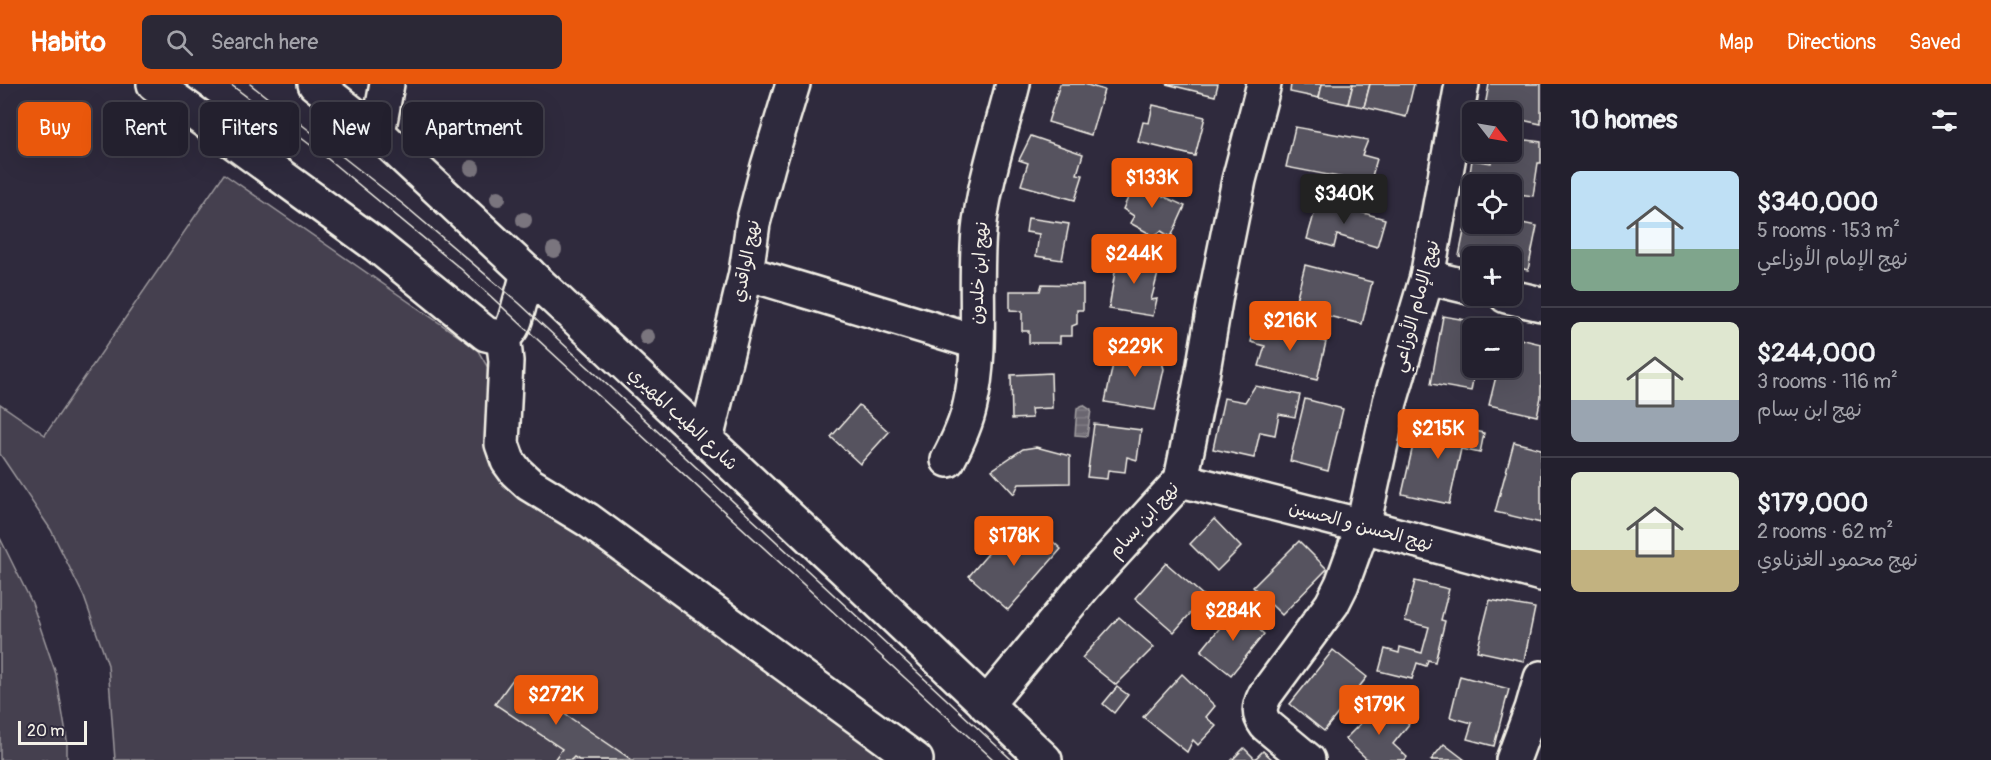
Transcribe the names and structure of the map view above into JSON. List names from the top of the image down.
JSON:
{
  "streets": {
    "street": [
      "نهج الواقدي",
      "نهج ابن خلدون",
      "نهج الإمام الأوزاعي",
      "شارع الطيب المهيري",
      "نهج ابن بسام",
      "نهج الحسن و الحسين"
    ]
  },
  "crossings": [
    ["نهج الواقدي", "شارع الطيب المهيري"],
    ["نهج الإمام الأوزاعي", "نهج الحسن و الحسين"],
    ["شارع الطيب المهيري", "نهج ابن بسام"],
    ["نهج ابن بسام", "نهج الحسن و الحسين"]
  ],
  "scale_bar": "20 m",
  "north": "bottom right",
  "page": {
    "header": "Habito",
    "search": "Search here",
    "nav": ["Map", "Directions", "Saved"],
    "heading": "10 homes",
    "map_buttons": ["+", "−"],
    "chip": [
      "Buy",
      "Rent",
      "Filters",
      "New",
      "Apartment"
    ],
    "list": [
      {
        "name": "$340,000",
        "note": "5 rooms · 153 m² · نهج الإمام الأوزاعي"
      },
      {
        "name": "$244,000",
        "note": "3 rooms · 116 m² · نهج ابن بسام"
      },
      {
        "name": "$179,000",
        "note": "2 rooms · 62 m² · نهج محمود الغزناوي"
      }
    ],
    "price": [
      "$133K",
      "$340K",
      "$244K",
      "$216K",
      "$229K",
      "$215K",
      "$178K",
      "$284K",
      "$272K",
      "$179K"
    ],
    "scale": "20 m"
  }
}
